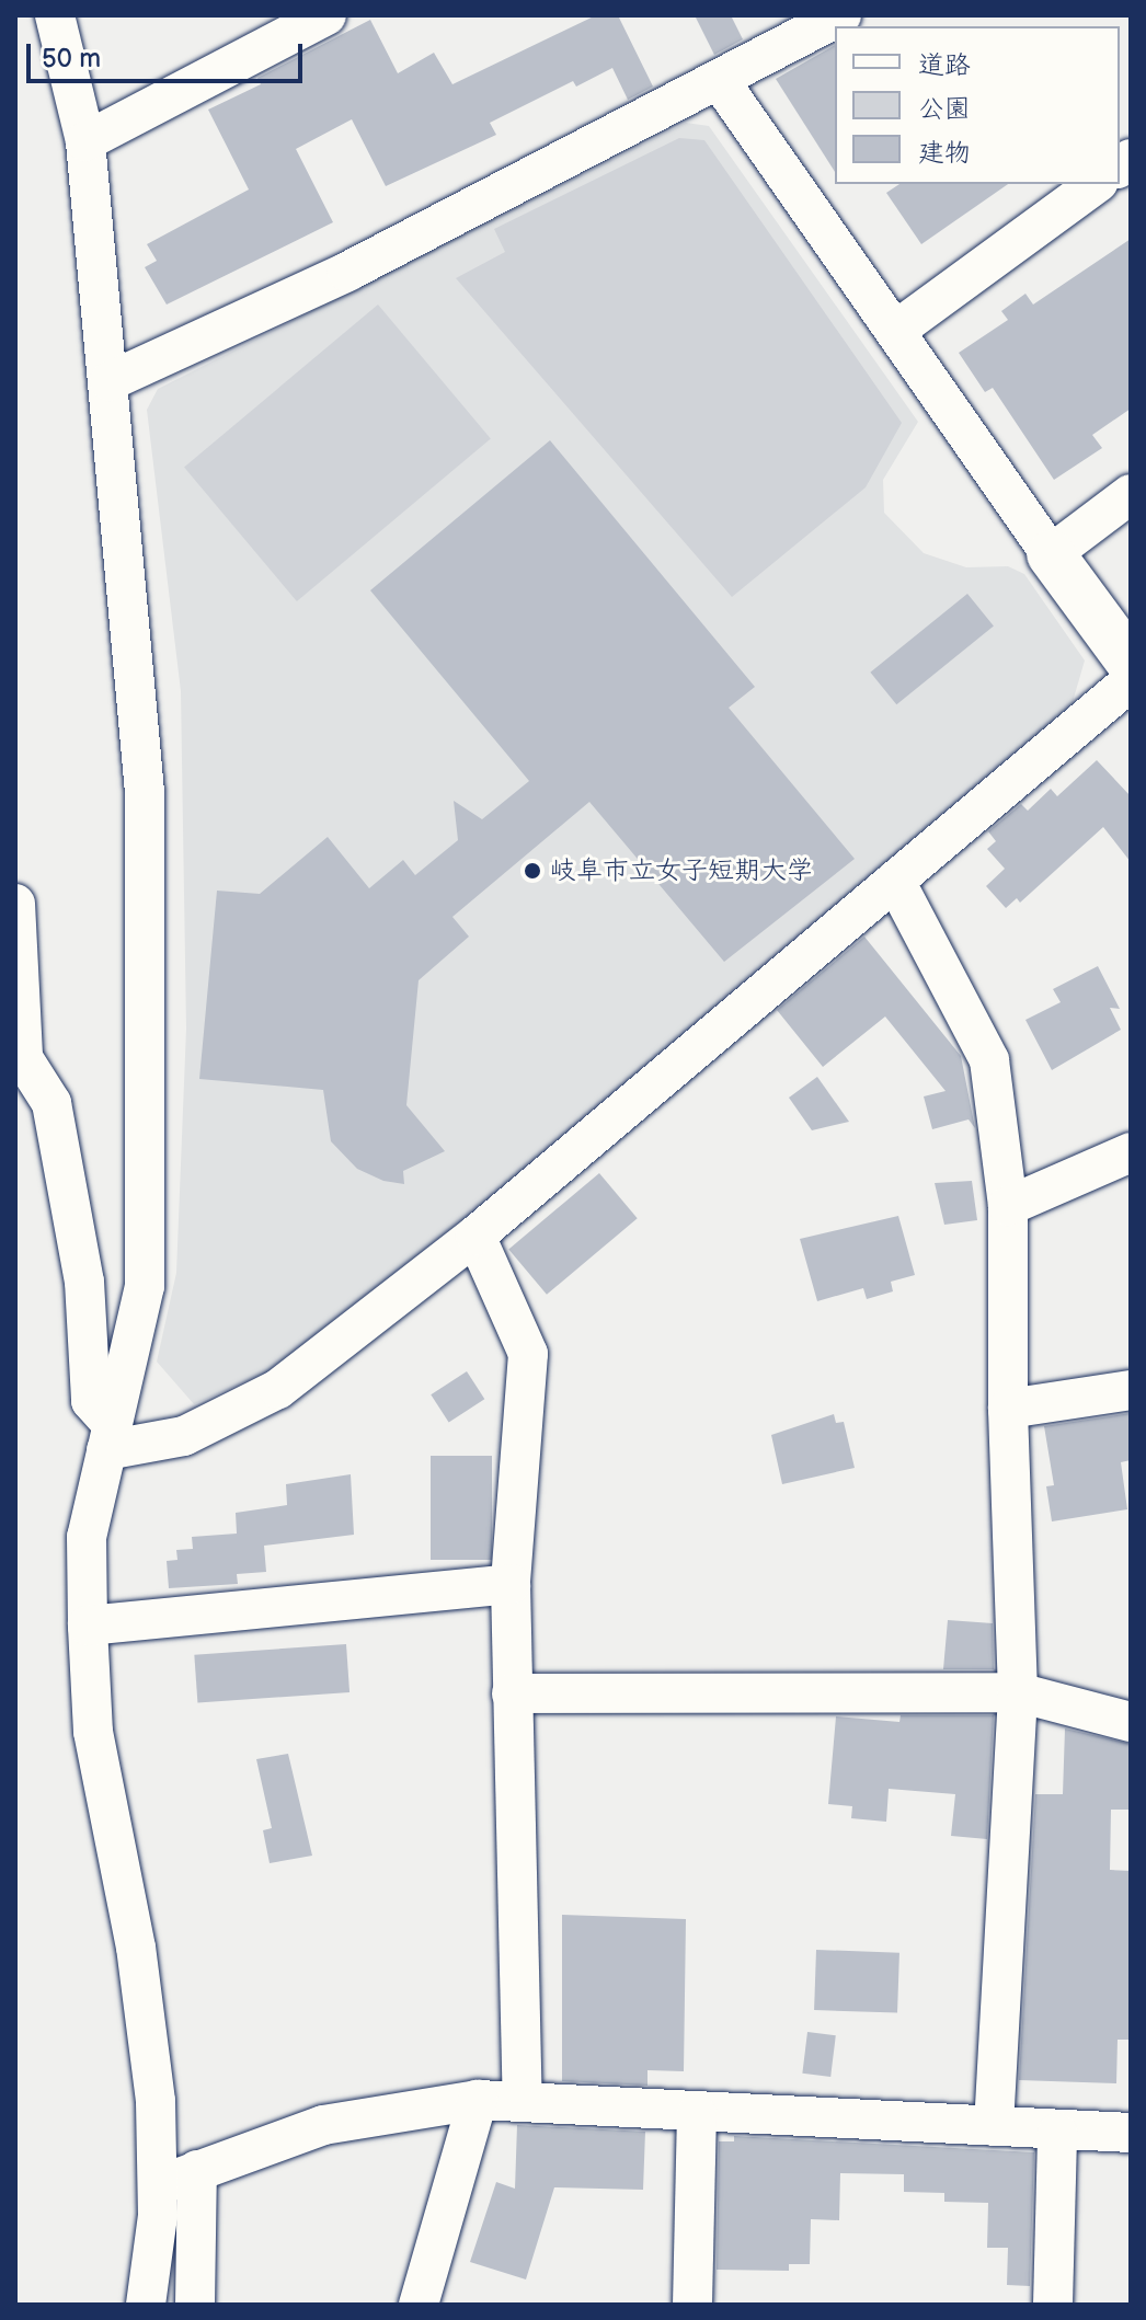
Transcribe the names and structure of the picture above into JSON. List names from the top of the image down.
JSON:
{
  "places": ["岐阜市立女子短期大学"],
  "legend": ["道路", "公園", "建物"],
  "scale_bar": "50 m"
}
